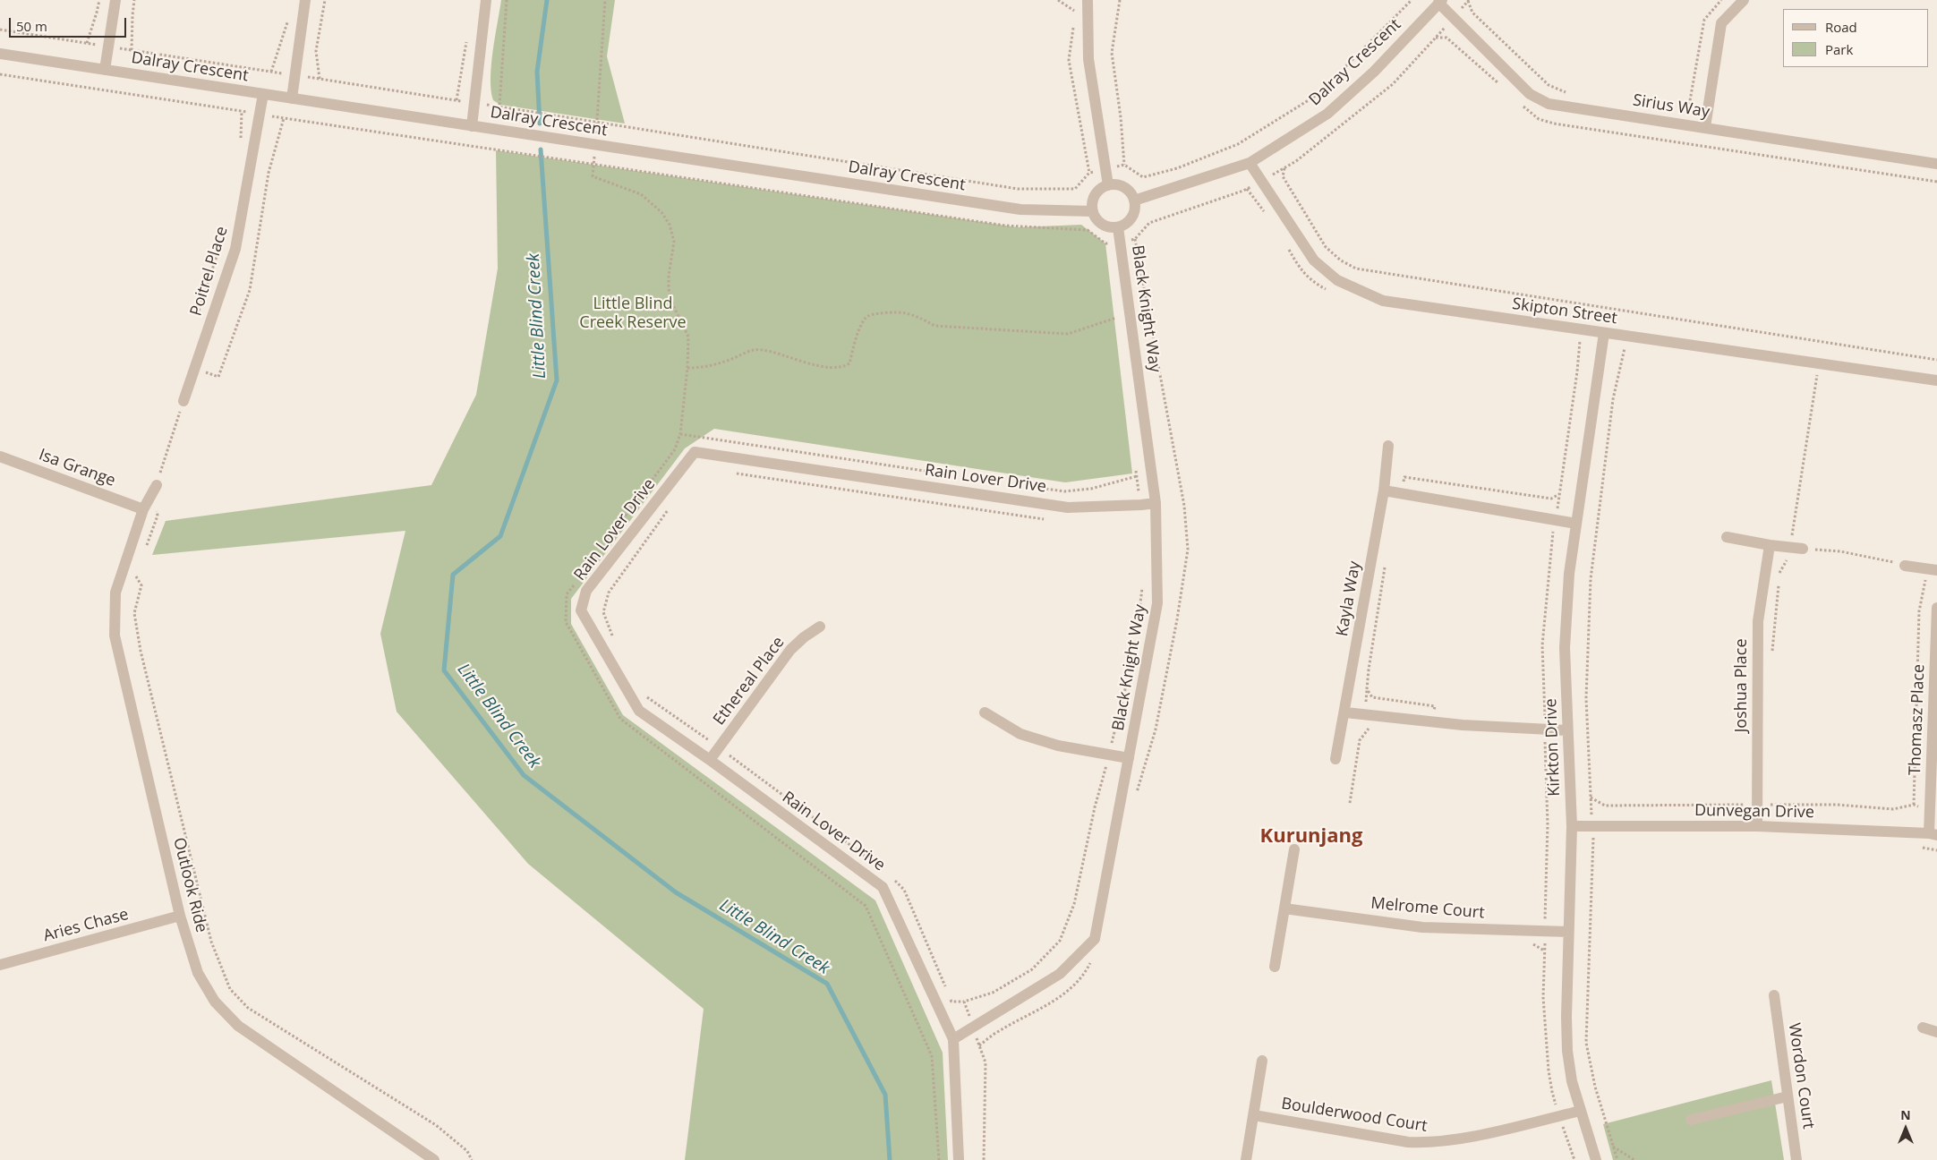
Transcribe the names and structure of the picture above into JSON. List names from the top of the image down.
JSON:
{
  "streets": {
    "street": [
      "Dalray Crescent",
      "Sirius Way",
      "Poitrel Place",
      "Black Knight Way",
      "Skipton Street",
      "Isa Grange",
      "Rain Lover Drive",
      "Kayla Way",
      "Ethereal Place",
      "Joshua Place",
      "Thomasz Place",
      "Kirkton Drive",
      "Dunvegan Drive",
      "Outlook Ride",
      "Melrome Court",
      "Aries Chase",
      "Wordon Court",
      "Boulderwood Court"
    ]
  },
  "crossings": [
    ["Dalray Crescent", "Sirius Way"],
    ["Dalray Crescent", "Poitrel Place"],
    ["Dalray Crescent", "Black Knight Way"],
    ["Dalray Crescent", "Skipton Street"],
    ["Black Knight Way", "Rain Lover Drive"],
    ["Skipton Street", "Kirkton Drive"],
    ["Isa Grange", "Outlook Ride"],
    ["Rain Lover Drive", "Ethereal Place"],
    ["Joshua Place", "Dunvegan Drive"],
    ["Thomasz Place", "Dunvegan Drive"],
    ["Kirkton Drive", "Dunvegan Drive"],
    ["Kirkton Drive", "Melrome Court"],
    ["Kirkton Drive", "Boulderwood Court"],
    ["Outlook Ride", "Aries Chase"]
  ],
  "districts": ["Kurunjang"],
  "water": ["Little Blind Creek"],
  "parks": ["Little Blind Creek Reserve"],
  "legend": ["Road", "Park"],
  "scale_bar": "50 m",
  "north": "top"
}
